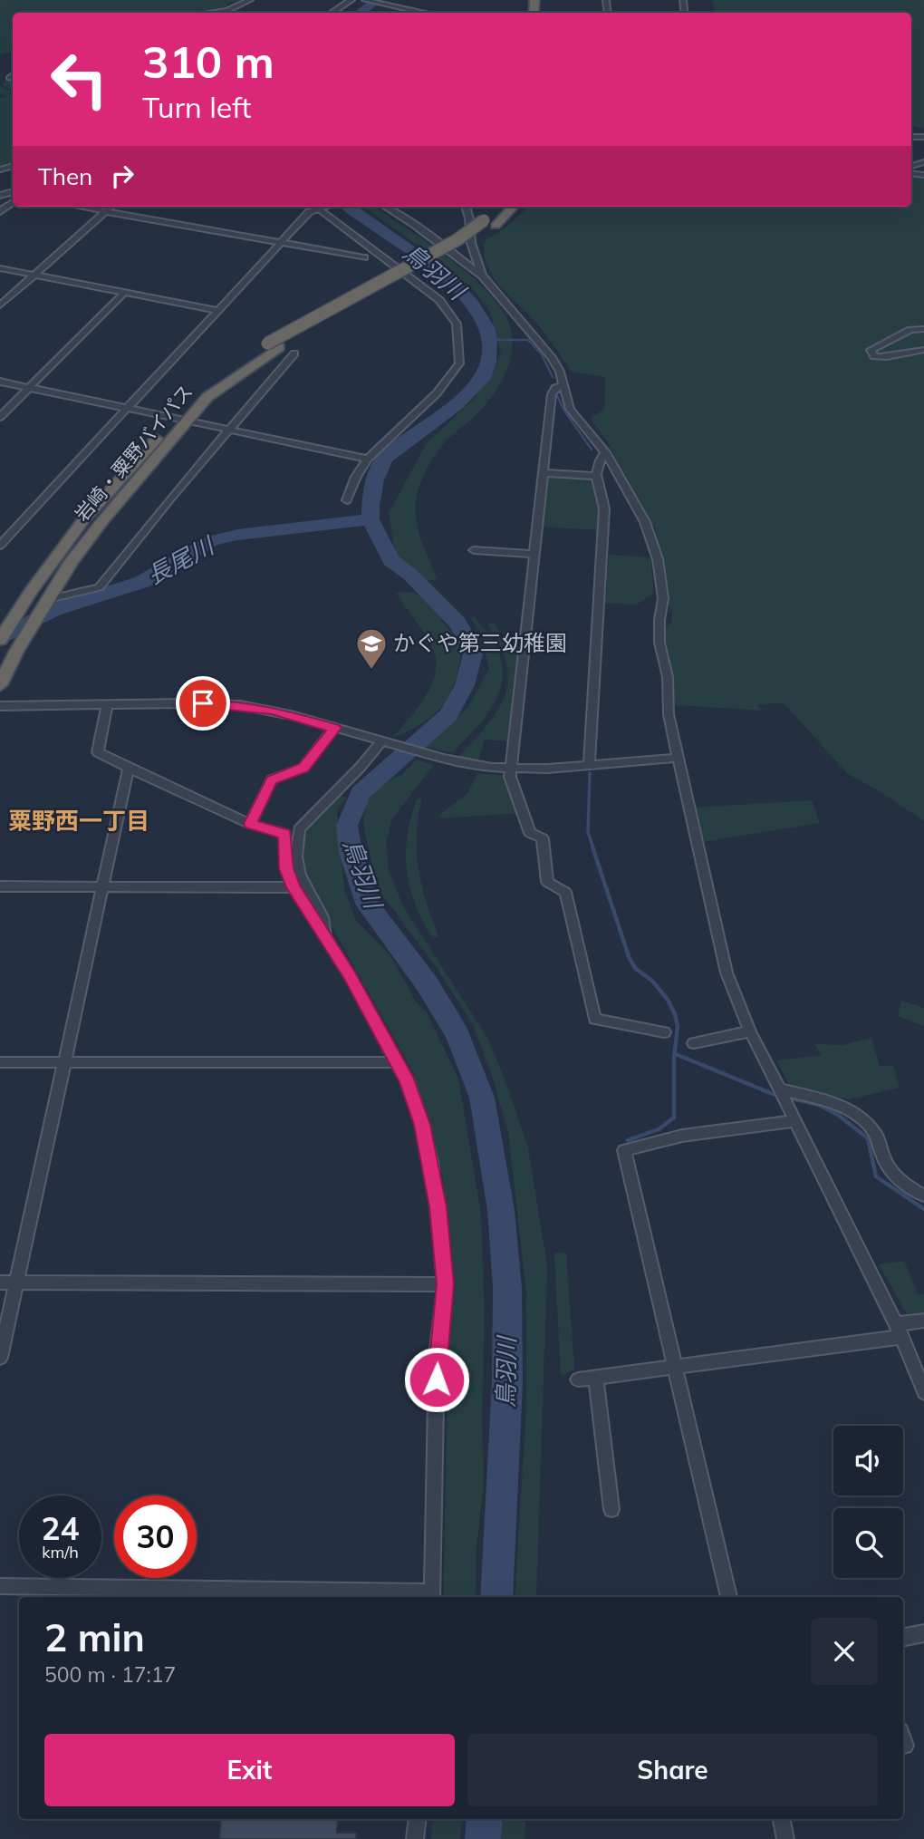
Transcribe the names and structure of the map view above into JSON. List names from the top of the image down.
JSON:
{
  "streets": {
    "highway": ["岩崎・粟野バイパス"]
  },
  "districts": ["粟野西一丁目"],
  "water": ["鳥羽川", "長尾川"],
  "places": {
    "school or university": ["かぐや第三幼稚園"]
  },
  "page": {
    "turn": ["310 m", "Turn left"],
    "then": "Then",
    "speed": "24 km/h",
    "limit": "30",
    "heading": ["2 min", "500 m · 17:17"],
    "buttons": ["Exit", "Share"]
  }
}
